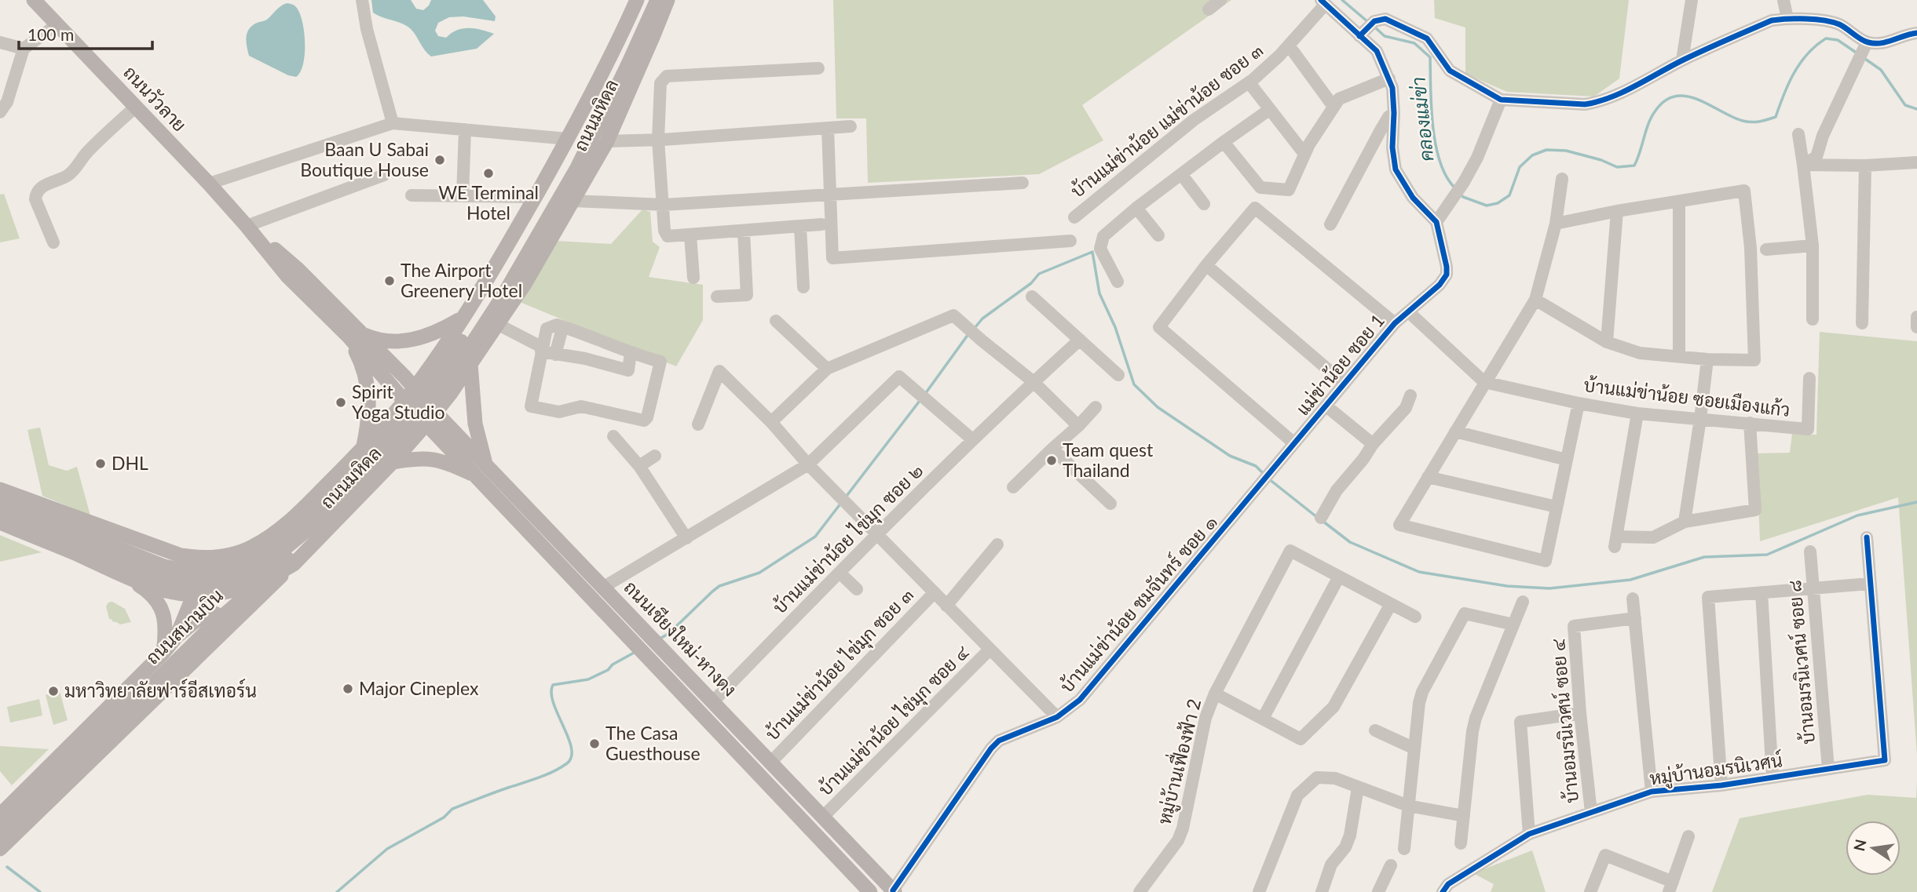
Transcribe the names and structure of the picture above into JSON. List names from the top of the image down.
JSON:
{
  "streets": {
    "main road": [
      "ถนนวัวลาย",
      "ถนนมหิดล",
      "ถนนสนามบิน",
      "ถนนเชียงใหม่-หางดง"
    ],
    "street": [
      "บ้านแม่ข่าน้อย แม่ข่าน้อย ซอย ๓",
      "แม่ข่าน้อย ซอย 1",
      "บ้านแม่ข่าน้อย ซอยเมืองแก้ว",
      "บ้านแม่ข่าน้อย ไข่มุก ซอย ๒",
      "บ้านแม่ข่าน้อย ชมจันทร์ ซอย ๑",
      "บ้านอมรนิเวศน์ ซอย ๘",
      "บ้านแม่ข่าน้อย ไข่มุก ซอย ๓",
      "บ้านแม่ข่าน้อย ไข่มุก ซอย ๔",
      "บ้านอมรนิเวศน์ ซอย ๔",
      "หมู่บ้านเฟื่องฟ้า 2",
      "หมู่บ้านอมรนิเวศน์"
    ]
  },
  "crossings": [
    ["ถนนวัวลาย", "ถนนมหิดล"],
    ["ถนนวัวลาย", "ถนนเชียงใหม่-หางดง"],
    ["ถนนมหิดล", "ถนนสนามบิน"],
    ["ถนนมหิดล", "ถนนเชียงใหม่-หางดง"],
    ["แม่ข่าน้อย ซอย 1", "บ้านแม่ข่าน้อย ชมจันทร์ ซอย ๑"],
    ["บ้านแม่ข่าน้อย ไข่มุก ซอย ๒", "ถนนเชียงใหม่-หางดง"],
    ["บ้านแม่ข่าน้อย ชมจันทร์ ซอย ๑", "ถนนเชียงใหม่-หางดง"],
    ["ถนนเชียงใหม่-หางดง", "บ้านแม่ข่าน้อย ไข่มุก ซอย ๓"],
    ["ถนนเชียงใหม่-หางดง", "บ้านแม่ข่าน้อย ไข่มุก ซอย ๔"],
    ["บ้านอมรนิเวศน์ ซอย ๘", "หมู่บ้านอมรนิเวศน์"],
    ["บ้านอมรนิเวศน์ ซอย ๔", "หมู่บ้านอมรนิเวศน์"]
  ],
  "water": ["คลองแม่ข่า"],
  "places": [
    "Baan U Sabai Boutique House",
    "WE Terminal Hotel",
    "The Airport Greenery Hotel",
    "Spirit Yoga Studio",
    "Team quest Thailand",
    "DHL",
    "Major Cineplex",
    "มหาวิทยาลัยฟาร์อีสเทอร์น",
    "The Casa Guesthouse"
  ],
  "scale_bar": "100 m",
  "north": "left"
}
